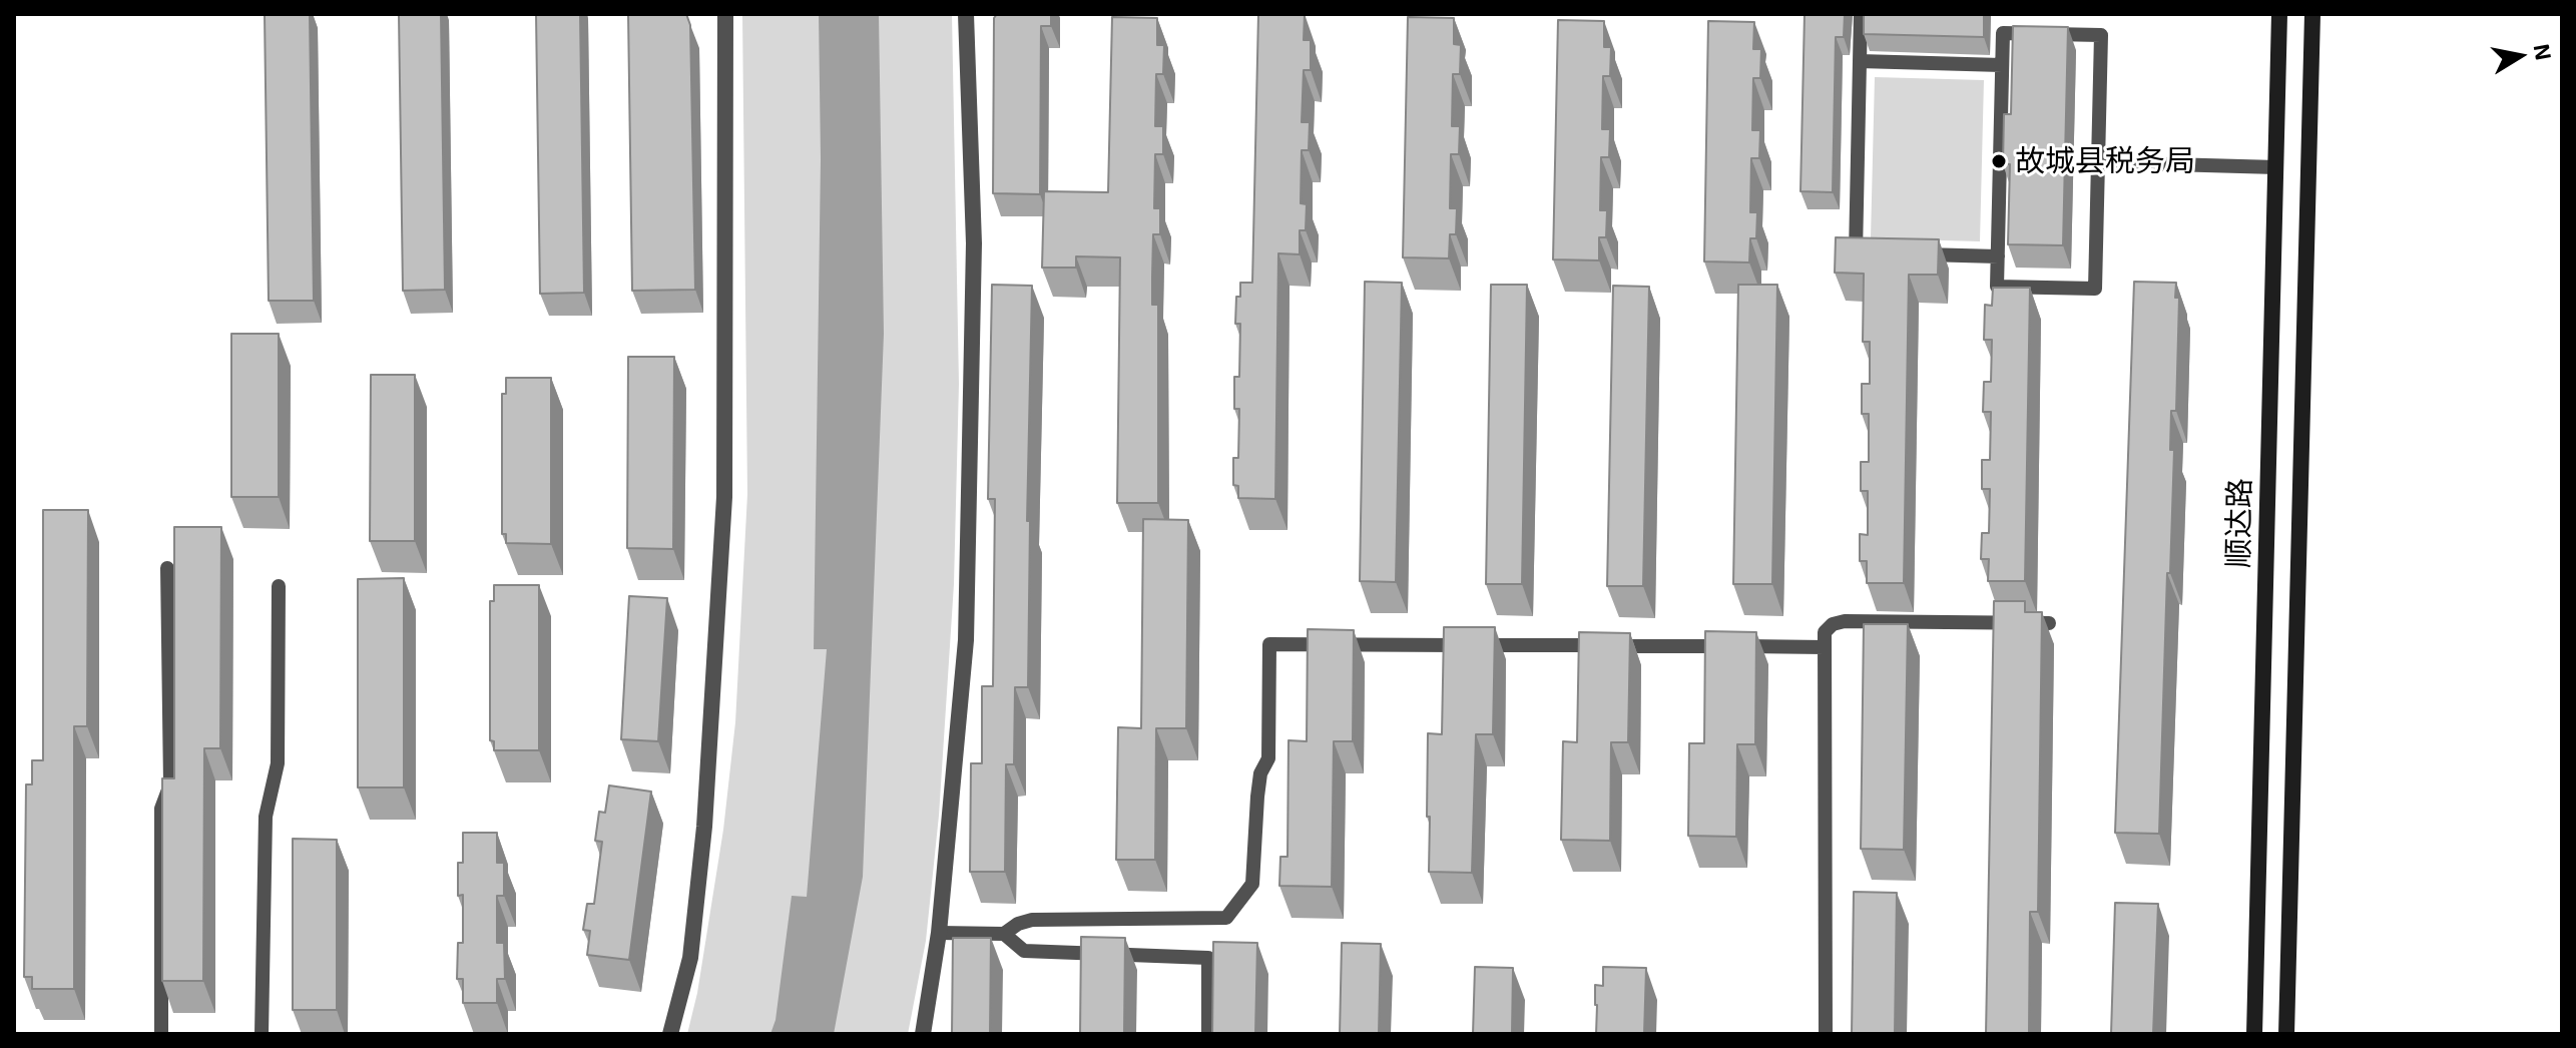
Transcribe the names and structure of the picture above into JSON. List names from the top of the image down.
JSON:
{
  "streets": {
    "main road": ["顺达路"]
  },
  "places": ["故城县税务局"],
  "north": "right"
}
